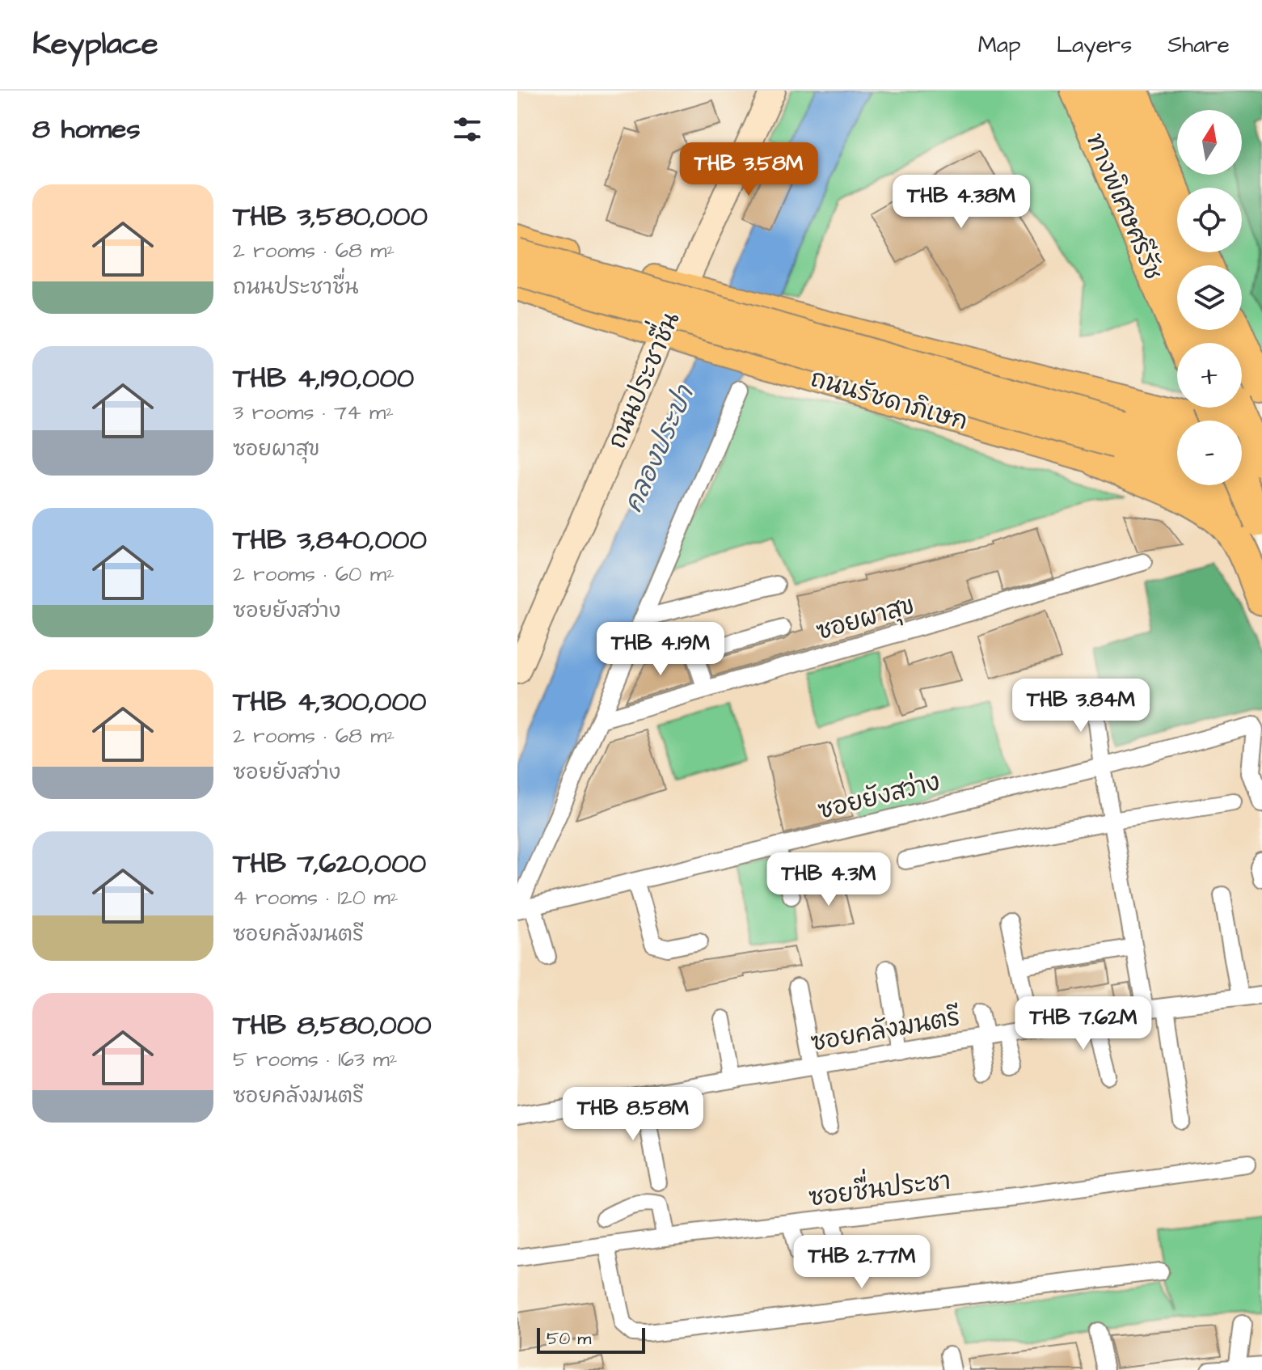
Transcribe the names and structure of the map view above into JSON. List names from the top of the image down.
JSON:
{
  "streets": {
    "highway": ["ทางพิเศษศรีรัช"],
    "main road": ["ถนนประชาชื่น", "ถนนรัชดาภิเษก"],
    "street": [
      "ซอยผาสุข",
      "ซอยยังสว่าง",
      "ซอยคลังมนตรี",
      "ซอยชื่นประชา"
    ]
  },
  "crossings": [
    ["ถนนประชาชื่น", "ถนนรัชดาภิเษก"]
  ],
  "water": ["คลองประปา"],
  "scale_bar": "50 m",
  "north": "top",
  "page": {
    "header": "Keyplace",
    "nav": ["Map", "Layers", "Share"],
    "heading": "8 homes",
    "map_buttons": ["+", "−"],
    "price": [
      "THB 3.58M",
      "THB 4.38M",
      "THB 4.19M",
      "THB 3.84M",
      "THB 4.3M",
      "THB 7.62M",
      "THB 8.58M",
      "THB 2.77M"
    ],
    "list": [
      {
        "name": "THB 3,580,000",
        "note": "2 rooms · 68 m² · ถนนประชาชื่น"
      },
      {
        "name": "THB 4,190,000",
        "note": "3 rooms · 74 m² · ซอยผาสุข"
      },
      {
        "name": "THB 3,840,000",
        "note": "2 rooms · 60 m² · ซอยยังสว่าง"
      },
      {
        "name": "THB 4,300,000",
        "note": "2 rooms · 68 m² · ซอยยังสว่าง"
      },
      {
        "name": "THB 7,620,000",
        "note": "4 rooms · 120 m² · ซอยคลังมนตรี"
      },
      {
        "name": "THB 8,580,000",
        "note": "5 rooms · 163 m² · ซอยคลังมนตรี"
      }
    ],
    "scale": "50 m"
  }
}
